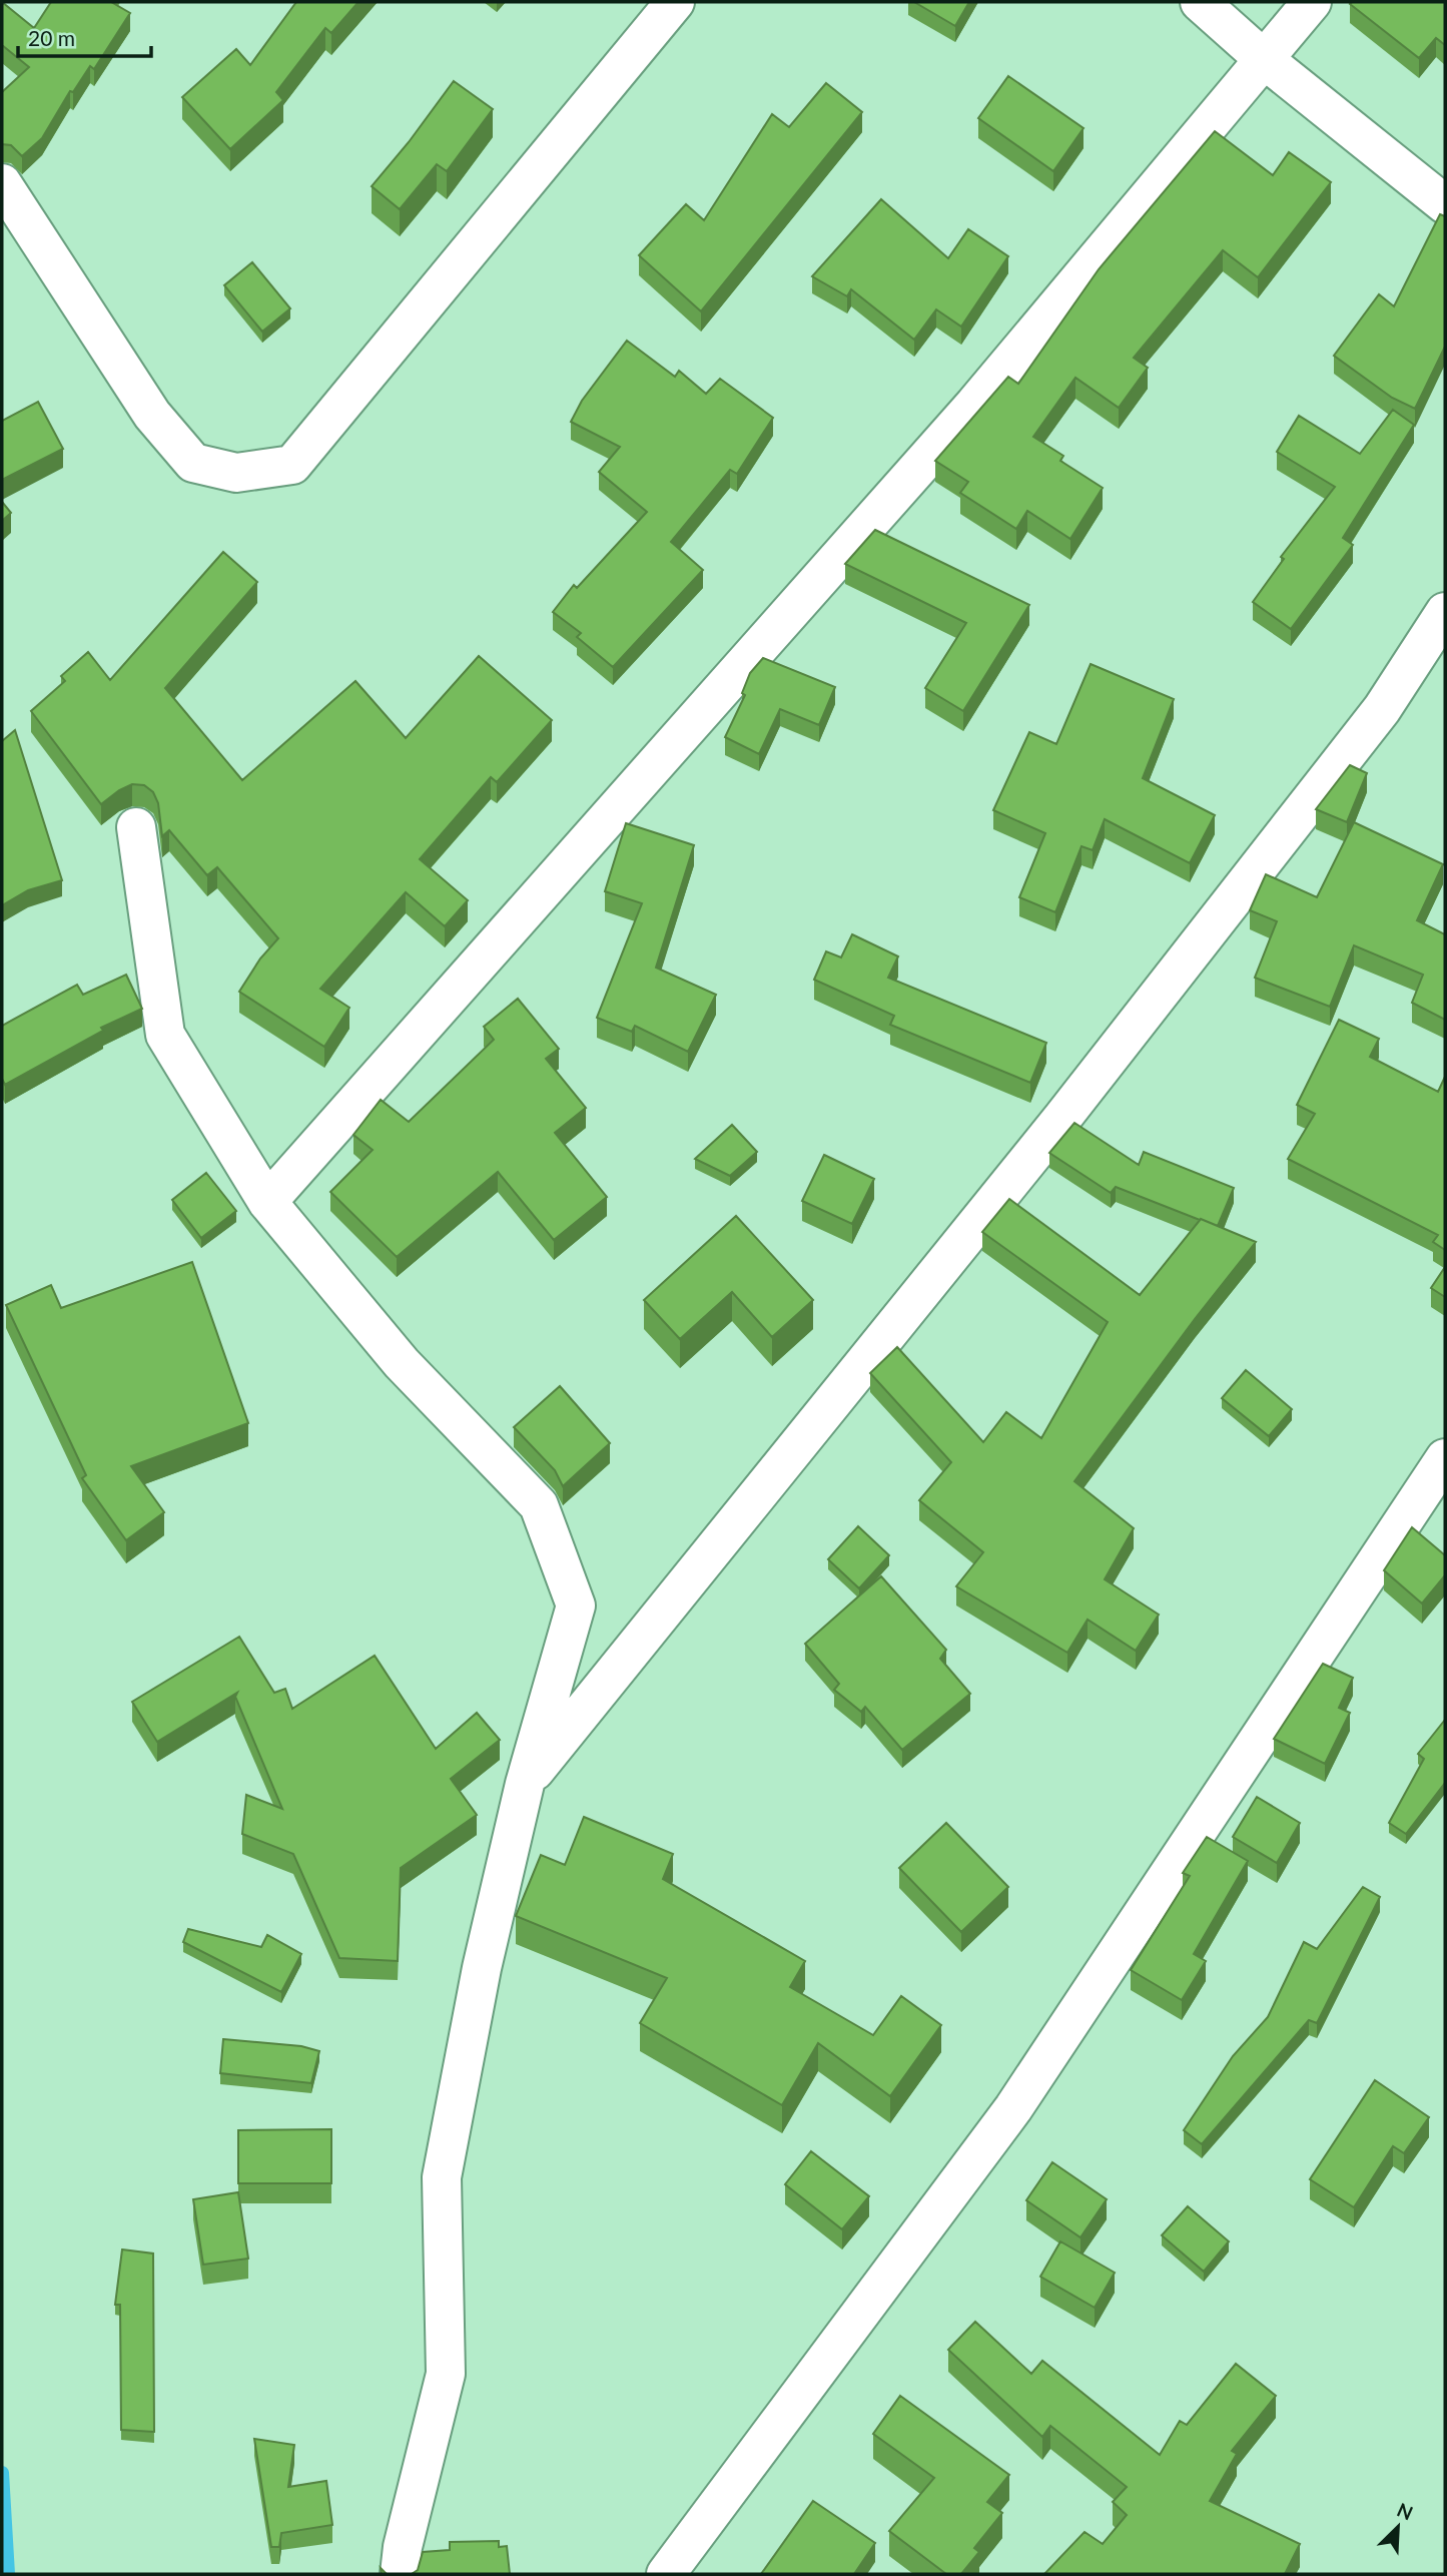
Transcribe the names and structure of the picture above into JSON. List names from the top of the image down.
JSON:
{
  "scale_bar": "20 m",
  "north": "top right"
}
